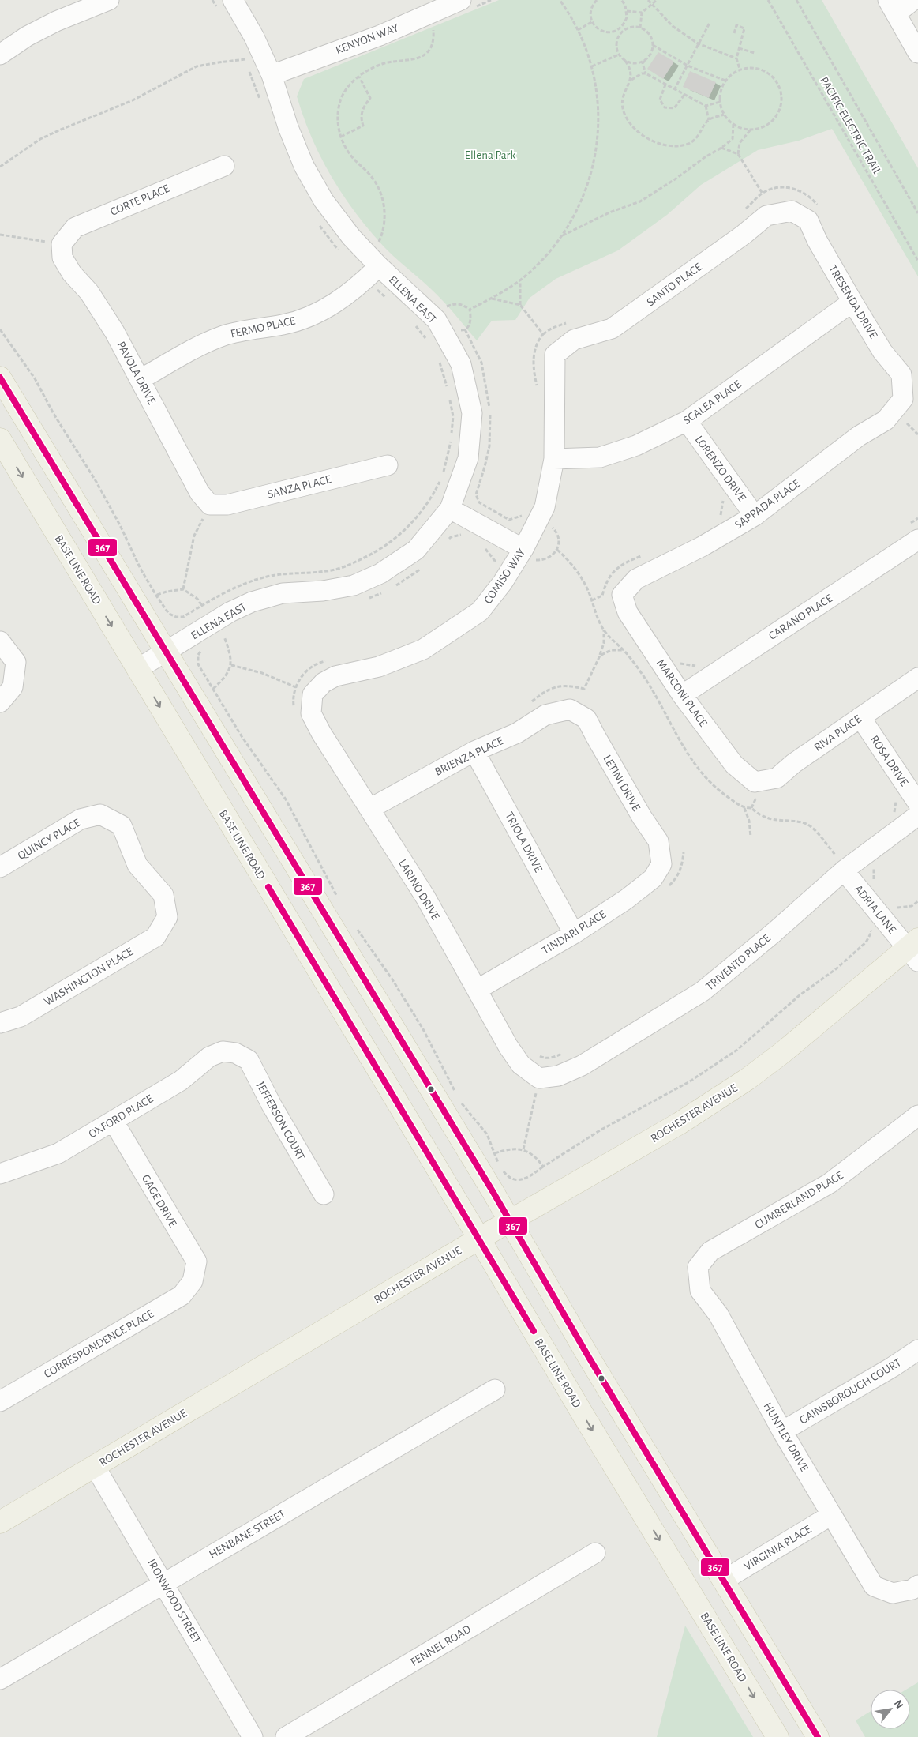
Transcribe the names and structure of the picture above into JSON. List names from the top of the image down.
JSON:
{
  "streets": {
    "main road": ["BASE LINE ROAD", "ROCHESTER AVENUE"],
    "street": [
      "KENYON WAY",
      "CORTE PLACE",
      "SANTO PLACE",
      "ELLENA EAST",
      "TRESENDA DRIVE",
      "FERMO PLACE",
      "PAVOLA DRIVE",
      "SCALEA PLACE",
      "LORENZO DRIVE",
      "SANZA PLACE",
      "SAPPADA PLACE",
      "COMISO WAY",
      "CARANO PLACE",
      "MARCONI PLACE",
      "RIVA PLACE",
      "BRIENZA PLACE",
      "ROSA DRIVE",
      "LETINI DRIVE",
      "QUINCY PLACE",
      "TRIOLA DRIVE",
      "LARINO DRIVE",
      "ADRIA LANE",
      "TINDARI PLACE",
      "TRIVENTO PLACE",
      "WASHINGTON PLACE",
      "OXFORD PLACE",
      "JEFFERSON COURT",
      "CUMBERLAND PLACE",
      "GAGE DRIVE",
      "CORRESPONDENCE PLACE",
      "GAINSBOROUGH COURT",
      "HUNTLEY DRIVE",
      "HENBANE STREET",
      "VIRGINIA PLACE",
      "IRONWOOD STREET",
      "FENNEL ROAD"
    ],
    "path": ["PACIFIC ELECTRIC TRAIL"]
  },
  "crossings": [
    ["KENYON WAY", "ELLENA EAST"],
    ["CORTE PLACE", "PAVOLA DRIVE"],
    ["SANTO PLACE", "TRESENDA DRIVE"],
    ["SANTO PLACE", "COMISO WAY"],
    ["ELLENA EAST", "FERMO PLACE"],
    ["ELLENA EAST", "BASE LINE ROAD"],
    ["TRESENDA DRIVE", "SCALEA PLACE"],
    ["TRESENDA DRIVE", "SAPPADA PLACE"],
    ["FERMO PLACE", "PAVOLA DRIVE"],
    ["PAVOLA DRIVE", "SANZA PLACE"],
    ["SCALEA PLACE", "LORENZO DRIVE"],
    ["SCALEA PLACE", "COMISO WAY"],
    ["LORENZO DRIVE", "SAPPADA PLACE"],
    ["SAPPADA PLACE", "MARCONI PLACE"],
    ["BASE LINE ROAD", "ROCHESTER AVENUE"],
    ["COMISO WAY", "LARINO DRIVE"],
    ["CARANO PLACE", "MARCONI PLACE"],
    ["MARCONI PLACE", "RIVA PLACE"],
    ["RIVA PLACE", "ROSA DRIVE"],
    ["BRIENZA PLACE", "LETINI DRIVE"],
    ["BRIENZA PLACE", "TRIOLA DRIVE"],
    ["BRIENZA PLACE", "LARINO DRIVE"],
    ["LETINI DRIVE", "TINDARI PLACE"],
    ["QUINCY PLACE", "WASHINGTON PLACE"],
    ["TRIOLA DRIVE", "TINDARI PLACE"],
    ["LARINO DRIVE", "TINDARI PLACE"],
    ["LARINO DRIVE", "TRIVENTO PLACE"],
    ["ADRIA LANE", "TRIVENTO PLACE"],
    ["ADRIA LANE", "ROCHESTER AVENUE"],
    ["ROCHESTER AVENUE", "IRONWOOD STREET"],
    ["OXFORD PLACE", "JEFFERSON COURT"],
    ["OXFORD PLACE", "GAGE DRIVE"],
    ["CUMBERLAND PLACE", "HUNTLEY DRIVE"],
    ["GAGE DRIVE", "CORRESPONDENCE PLACE"],
    ["GAINSBOROUGH COURT", "HUNTLEY DRIVE"],
    ["HUNTLEY DRIVE", "VIRGINIA PLACE"],
    ["HENBANE STREET", "IRONWOOD STREET"]
  ],
  "parks": ["Ellena Park"],
  "lines": ["transit line 367"],
  "north": "top right"
}
